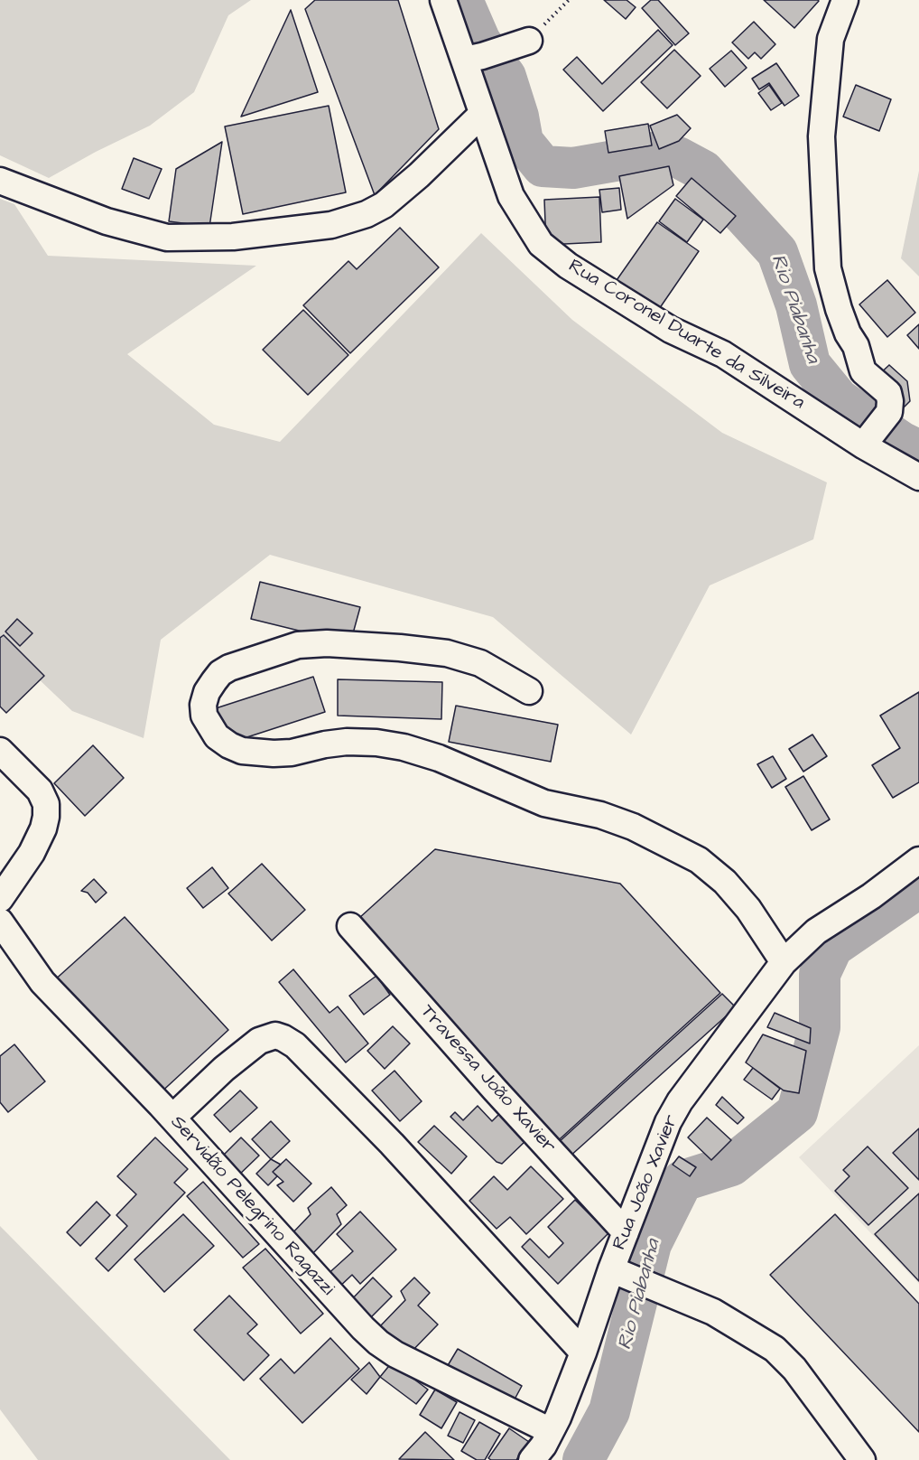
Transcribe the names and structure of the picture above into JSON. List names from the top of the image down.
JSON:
{
  "streets": {
    "street": [
      "Rua Coronel Duarte da Silveira",
      "Travessa João Xavier",
      "Rua João Xavier",
      "Servidão Pelegrino Ragazzi"
    ]
  },
  "crossings": [
    ["Travessa João Xavier", "Rua João Xavier"],
    ["Rua João Xavier", "Servidão Pelegrino Ragazzi"]
  ],
  "water": ["Rio Piabanha"]
}
